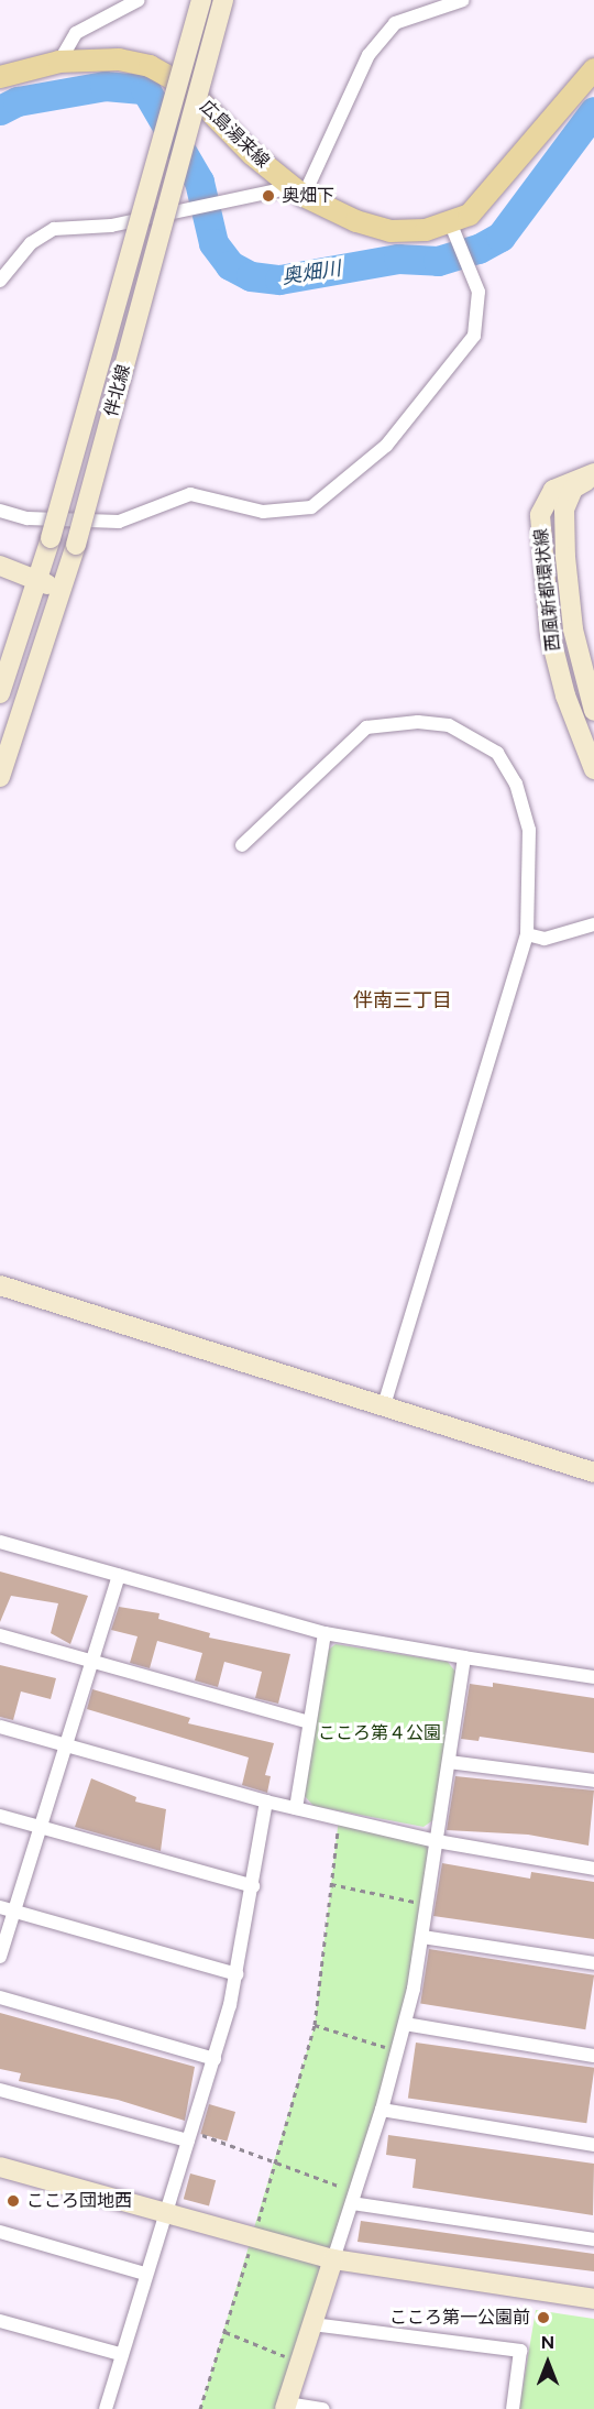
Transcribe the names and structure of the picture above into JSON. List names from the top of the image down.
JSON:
{
  "streets": {
    "main road": ["広島湯来線"],
    "street": ["伴北線", "西風新都環状線"]
  },
  "districts": ["伴南三丁目"],
  "water": ["奥畑川"],
  "parks": ["こころ第４公園"],
  "places": ["奥畑下", "こころ団地西", "こころ第一公園前"],
  "north": "top"
}
